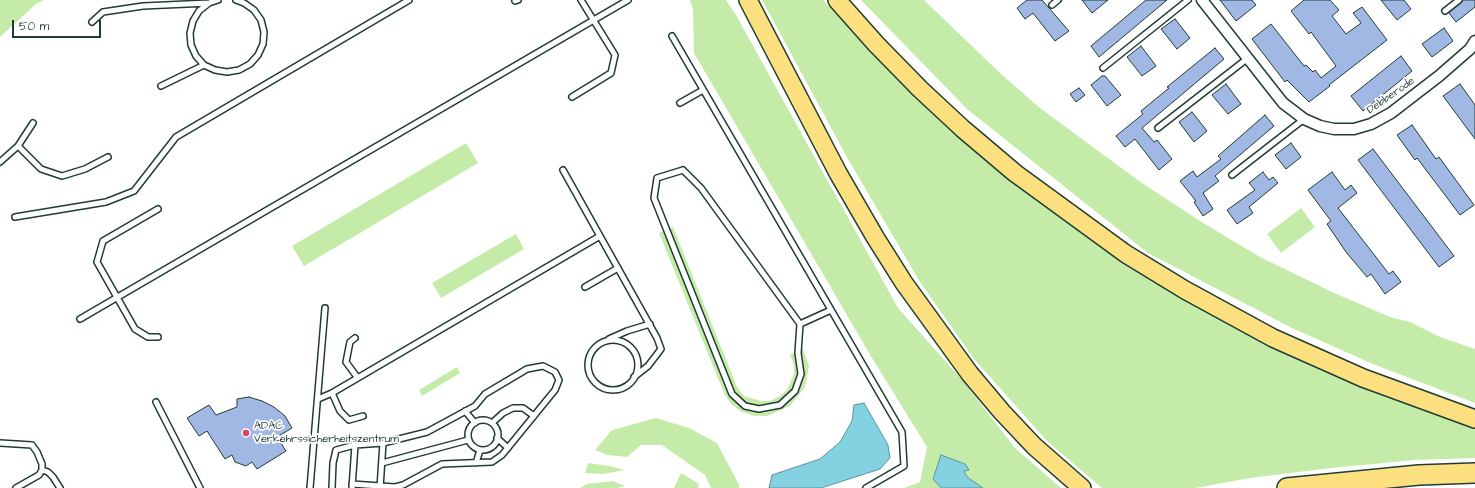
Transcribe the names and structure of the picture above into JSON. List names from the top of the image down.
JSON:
{
  "streets": {
    "street": ["Debberode"]
  },
  "places": ["ADAC Verkehrssicherheitszentrum"],
  "scale_bar": "50 m"
}
